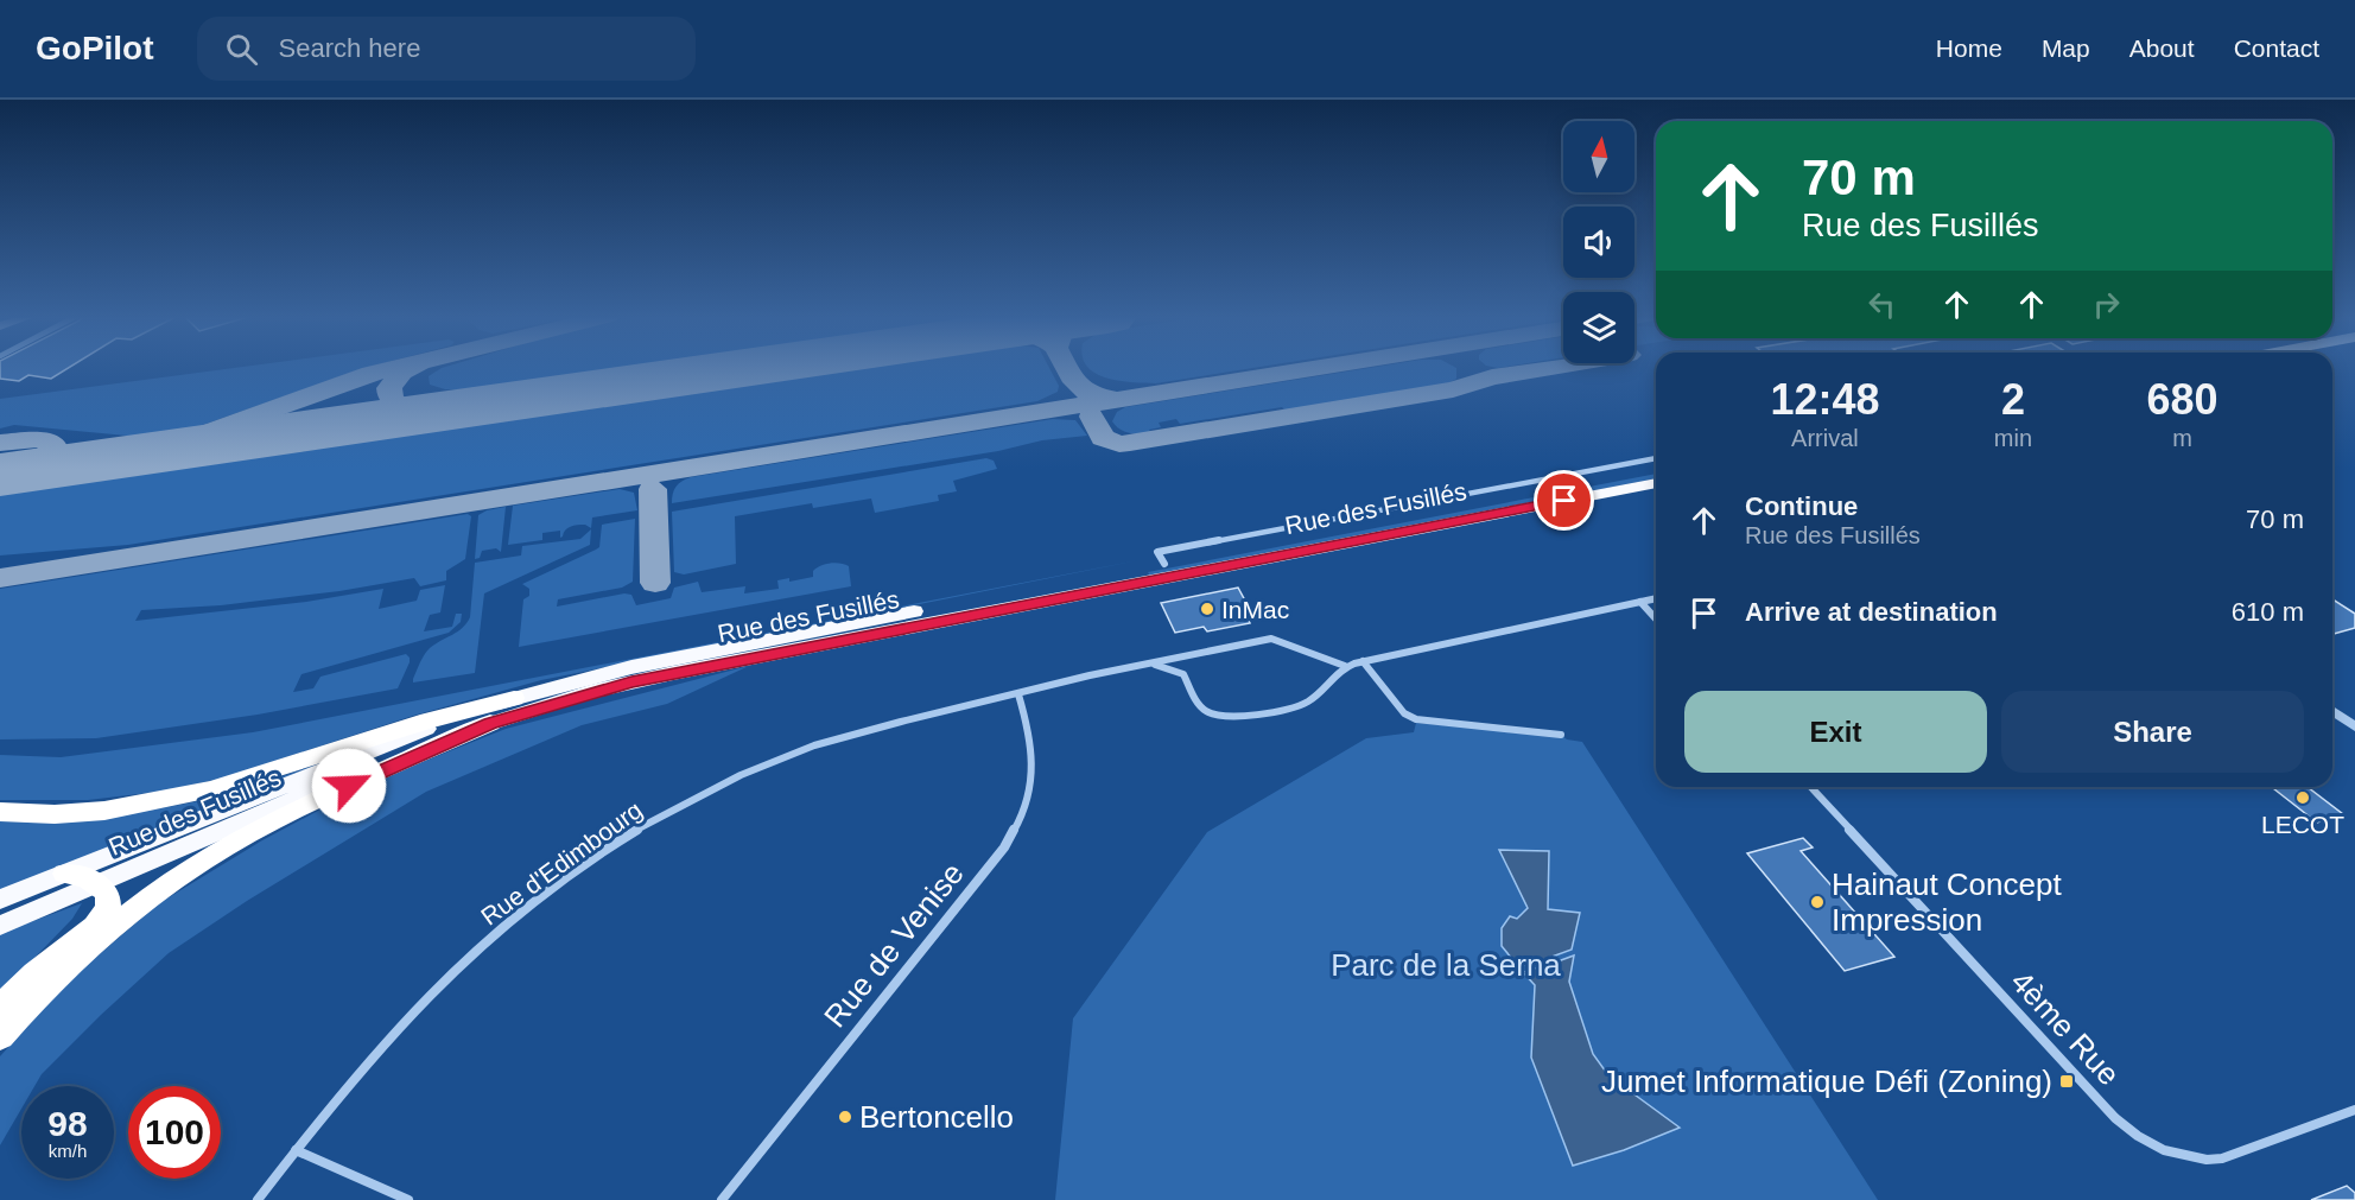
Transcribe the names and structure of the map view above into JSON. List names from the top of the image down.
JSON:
{
  "streets": {
    "highway": ["Rue des Fusillés"],
    "street": ["Rue d'Edimbourg", "Rue de Venise", "4ème Rue"]
  },
  "crossings": [
    ["Rue d'Edimbourg", "Rue de Venise"]
  ],
  "parks": ["Parc de la Serna"],
  "places": {
    "other": [
      "InMac",
      "LECOT",
      "Hainaut Concept Impression",
      "Bertoncello"
    ],
    "transit": ["Jumet Informatique Défi (Zoning)"]
  },
  "north": "top",
  "page": {
    "header": "GoPilot",
    "search": "Search here",
    "nav": [
      "Home",
      "Map",
      "About",
      "Contact"
    ],
    "turn": ["70 m", "Rue des Fusillés"],
    "eta": [
      "12:48",
      "Arrival",
      "2",
      "min",
      "680",
      "m"
    ],
    "list": [
      {
        "name": "Continue",
        "note": "Rue des Fusillés",
        "value": "70 m"
      },
      {
        "name": "Arrive at destination",
        "value": "610 m"
      }
    ],
    "buttons": ["Exit", "Share"],
    "speed": "98 km/h",
    "limit": "100"
  }
}
